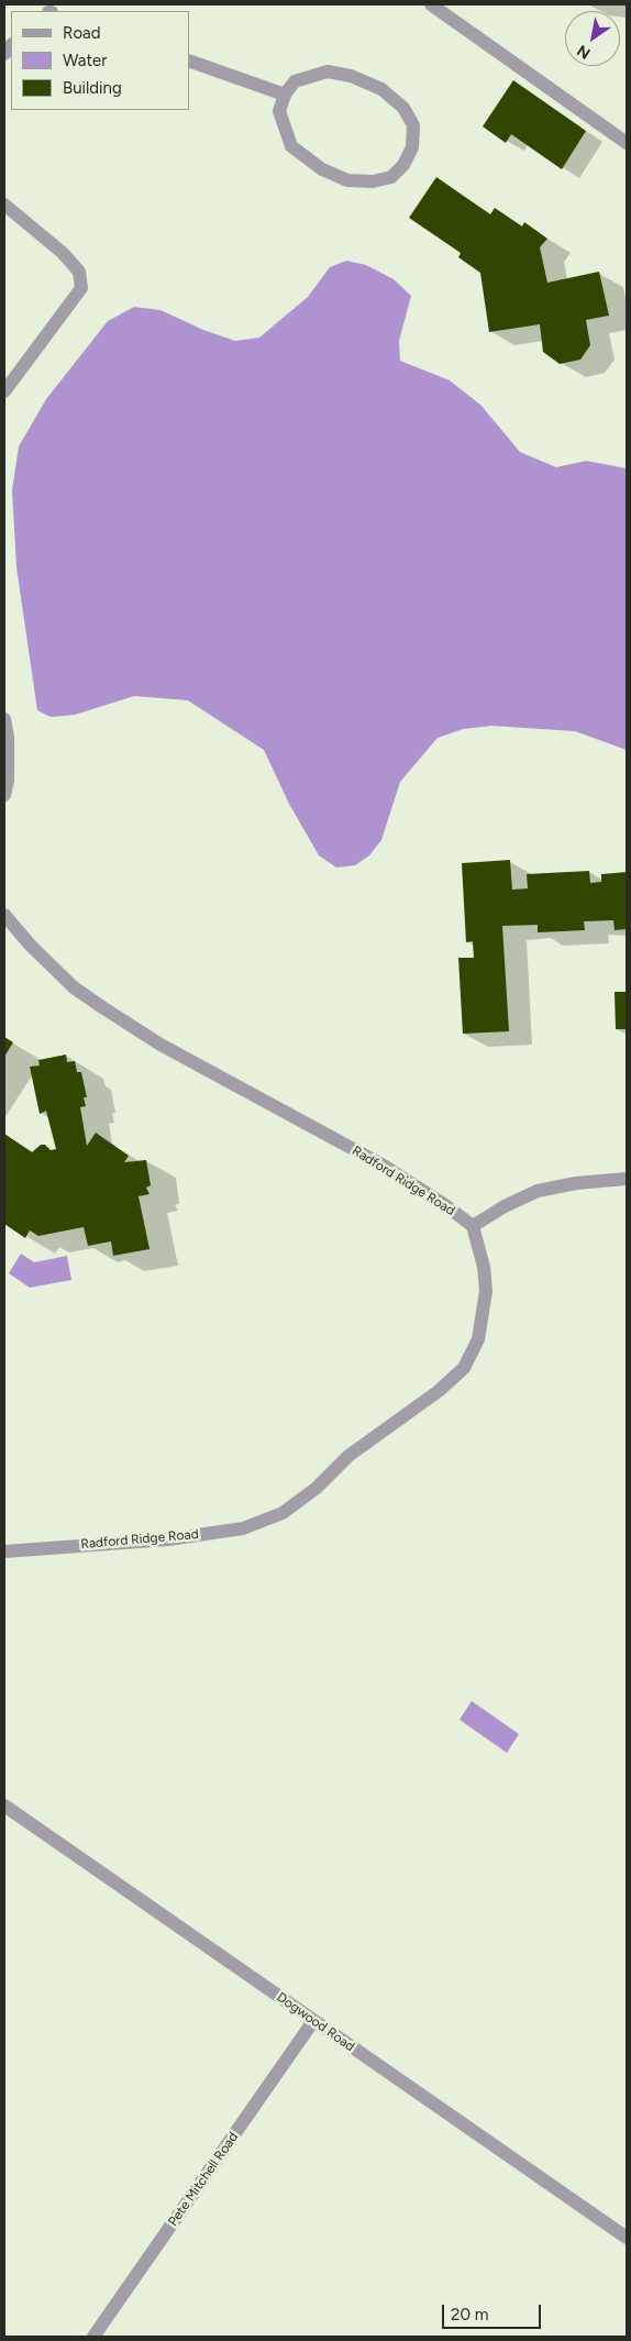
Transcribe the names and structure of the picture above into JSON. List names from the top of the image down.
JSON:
{
  "streets": {
    "street": ["Radford Ridge Road", "Dogwood Road", "Pete Mitchell Road"]
  },
  "crossings": [
    ["Dogwood Road", "Pete Mitchell Road"]
  ],
  "legend": ["Road", "Water", "Building"],
  "scale_bar": "20 m",
  "north": "bottom left"
}
